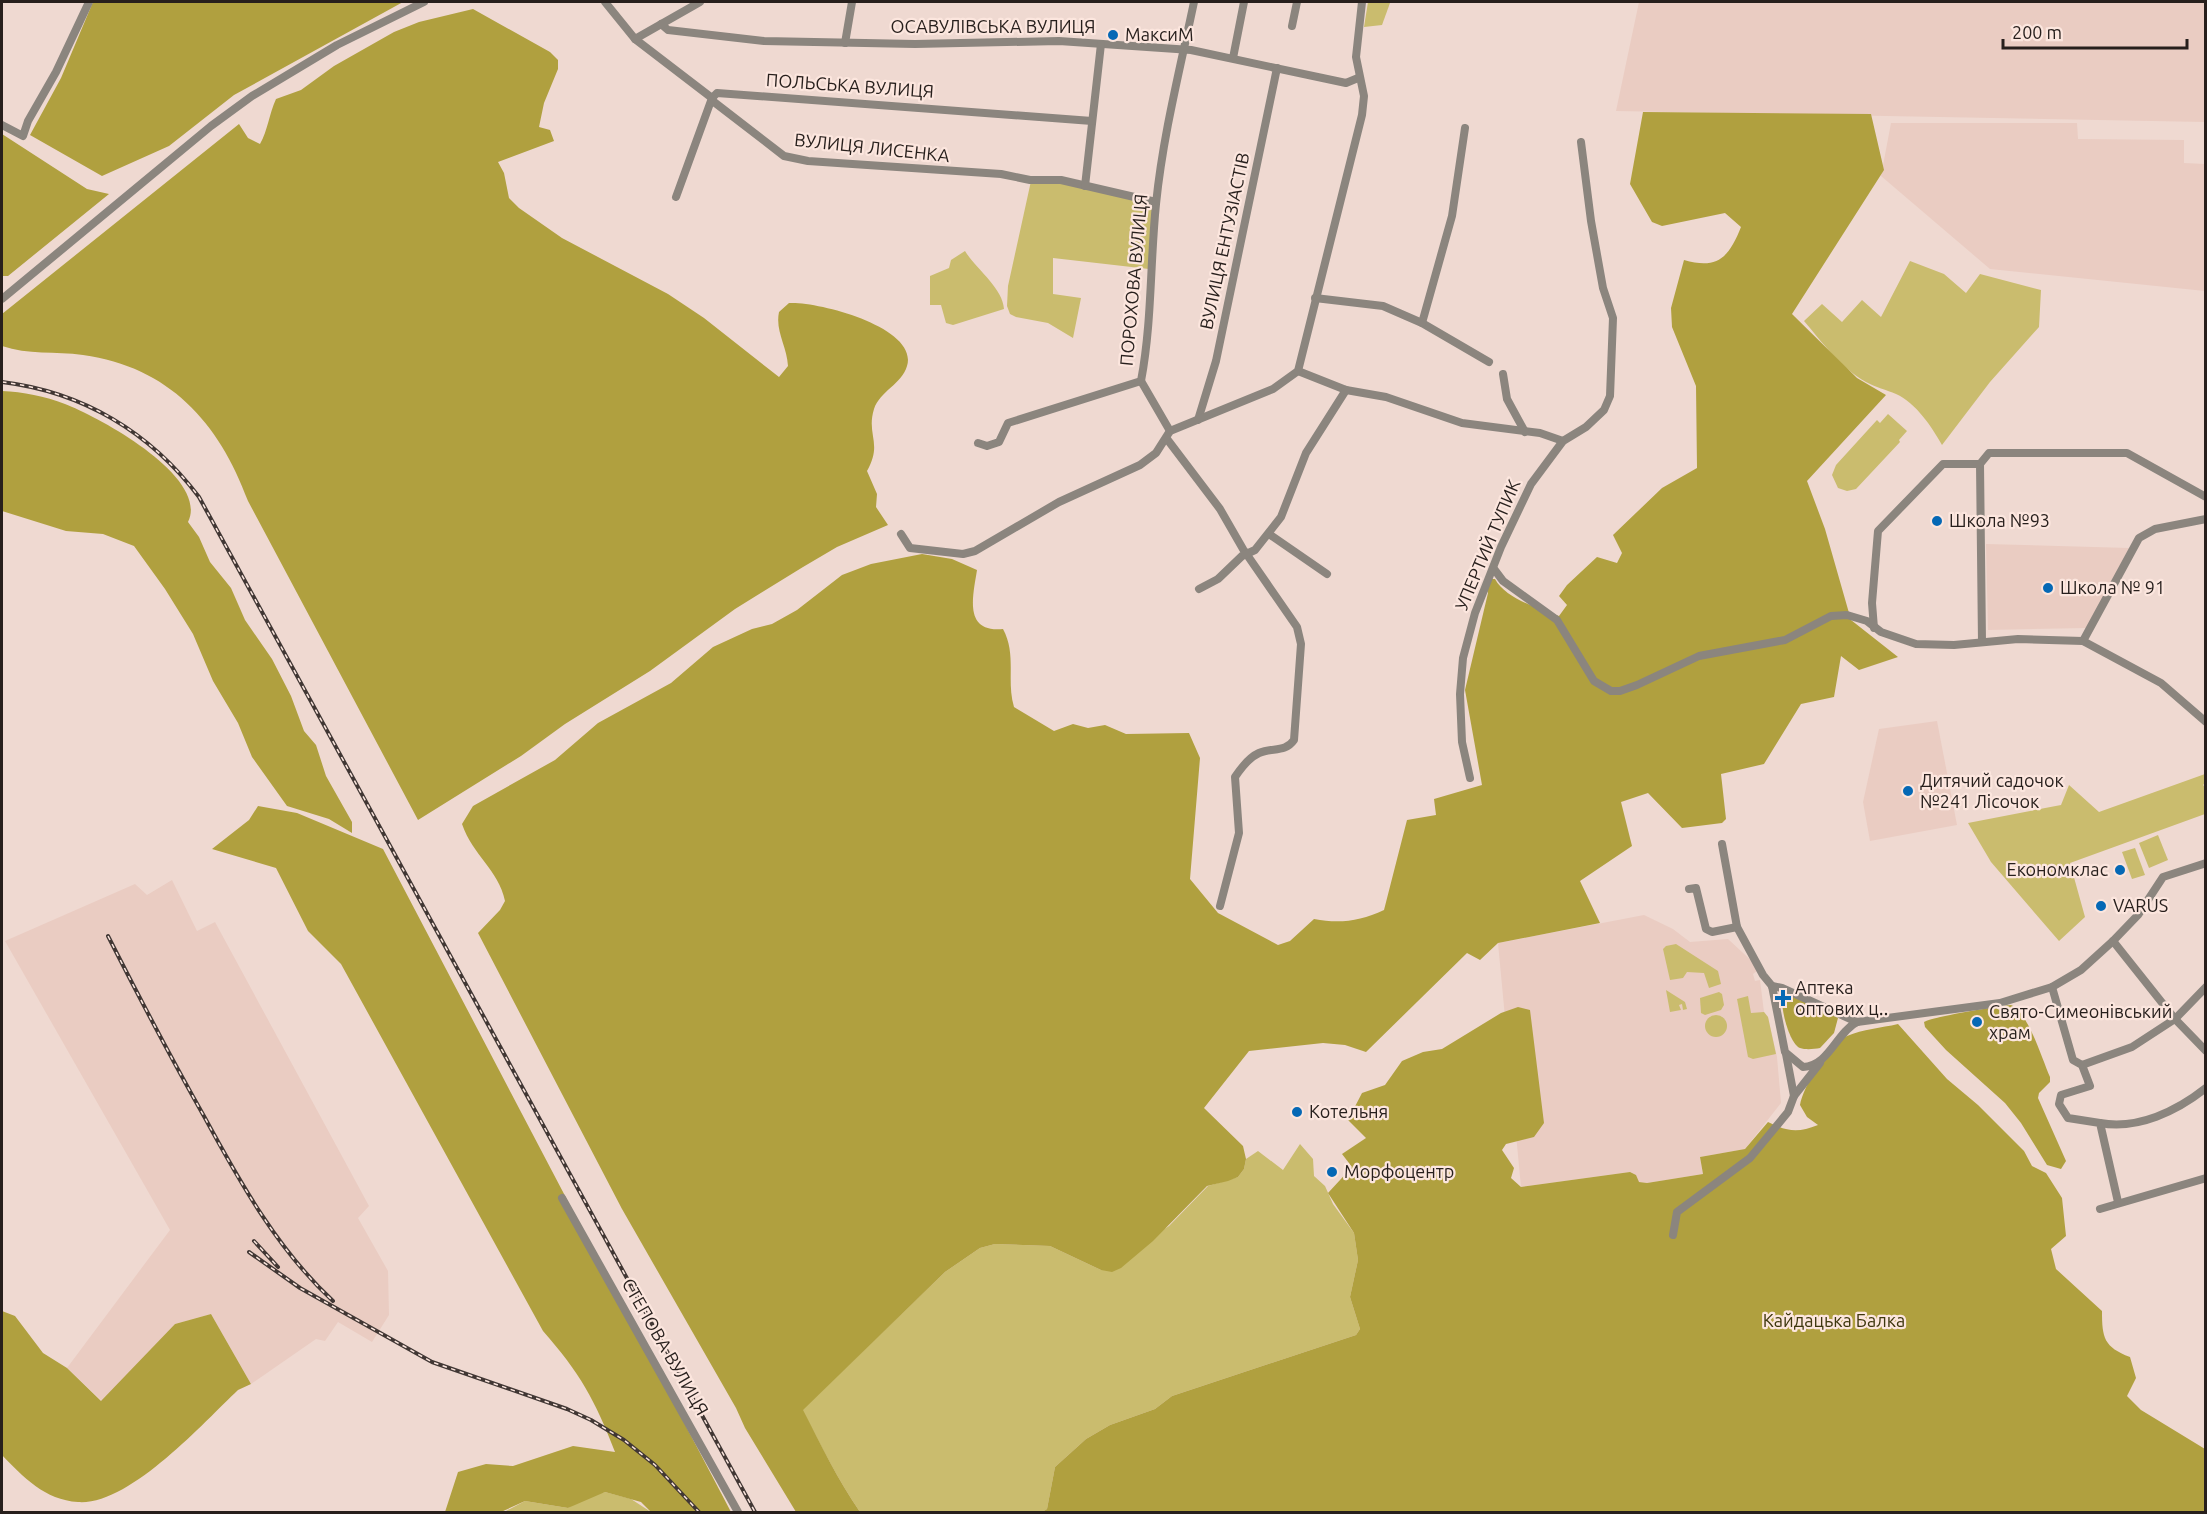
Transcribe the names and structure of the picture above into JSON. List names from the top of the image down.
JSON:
{
  "streets": {
    "street": [
      "ОСАВУЛІВСЬКА ВУЛИЦЯ",
      "ПОЛЬСЬКА ВУЛИЦЯ",
      "ВУЛИЦЯ ЛИСЕНКА",
      "ВУЛИЦЯ ЕНТУЗІАСТІВ",
      "ПОРОХОВА ВУЛИЦЯ",
      "УПЕРТИЙ ТУПИК",
      "СТЕПОВА ВУЛИЦЯ"
    ]
  },
  "crossings": [
    ["ОСАВУЛІВСЬКА ВУЛИЦЯ", "ВУЛИЦЯ ЕНТУЗІАСТІВ"],
    ["ОСАВУЛІВСЬКА ВУЛИЦЯ", "ПОРОХОВА ВУЛИЦЯ"],
    ["ПОЛЬСЬКА ВУЛИЦЯ", "ВУЛИЦЯ ЛИСЕНКА"],
    ["ВУЛИЦЯ ЛИСЕНКА", "ПОРОХОВА ВУЛИЦЯ"]
  ],
  "parks": ["Кайдацька Балка"],
  "places": {
    "other": [
      "МаксиМ",
      "Школа №93",
      "Школа № 91",
      "Дитячий садочок №241 Лісочок",
      "Економклас",
      "VARUS",
      "Свято-Симеонівський храм",
      "Котельня",
      "Морфоцентр"
    ],
    "health": ["Аптека оптових ц‥"]
  },
  "scale_bar": "200 m"
}
